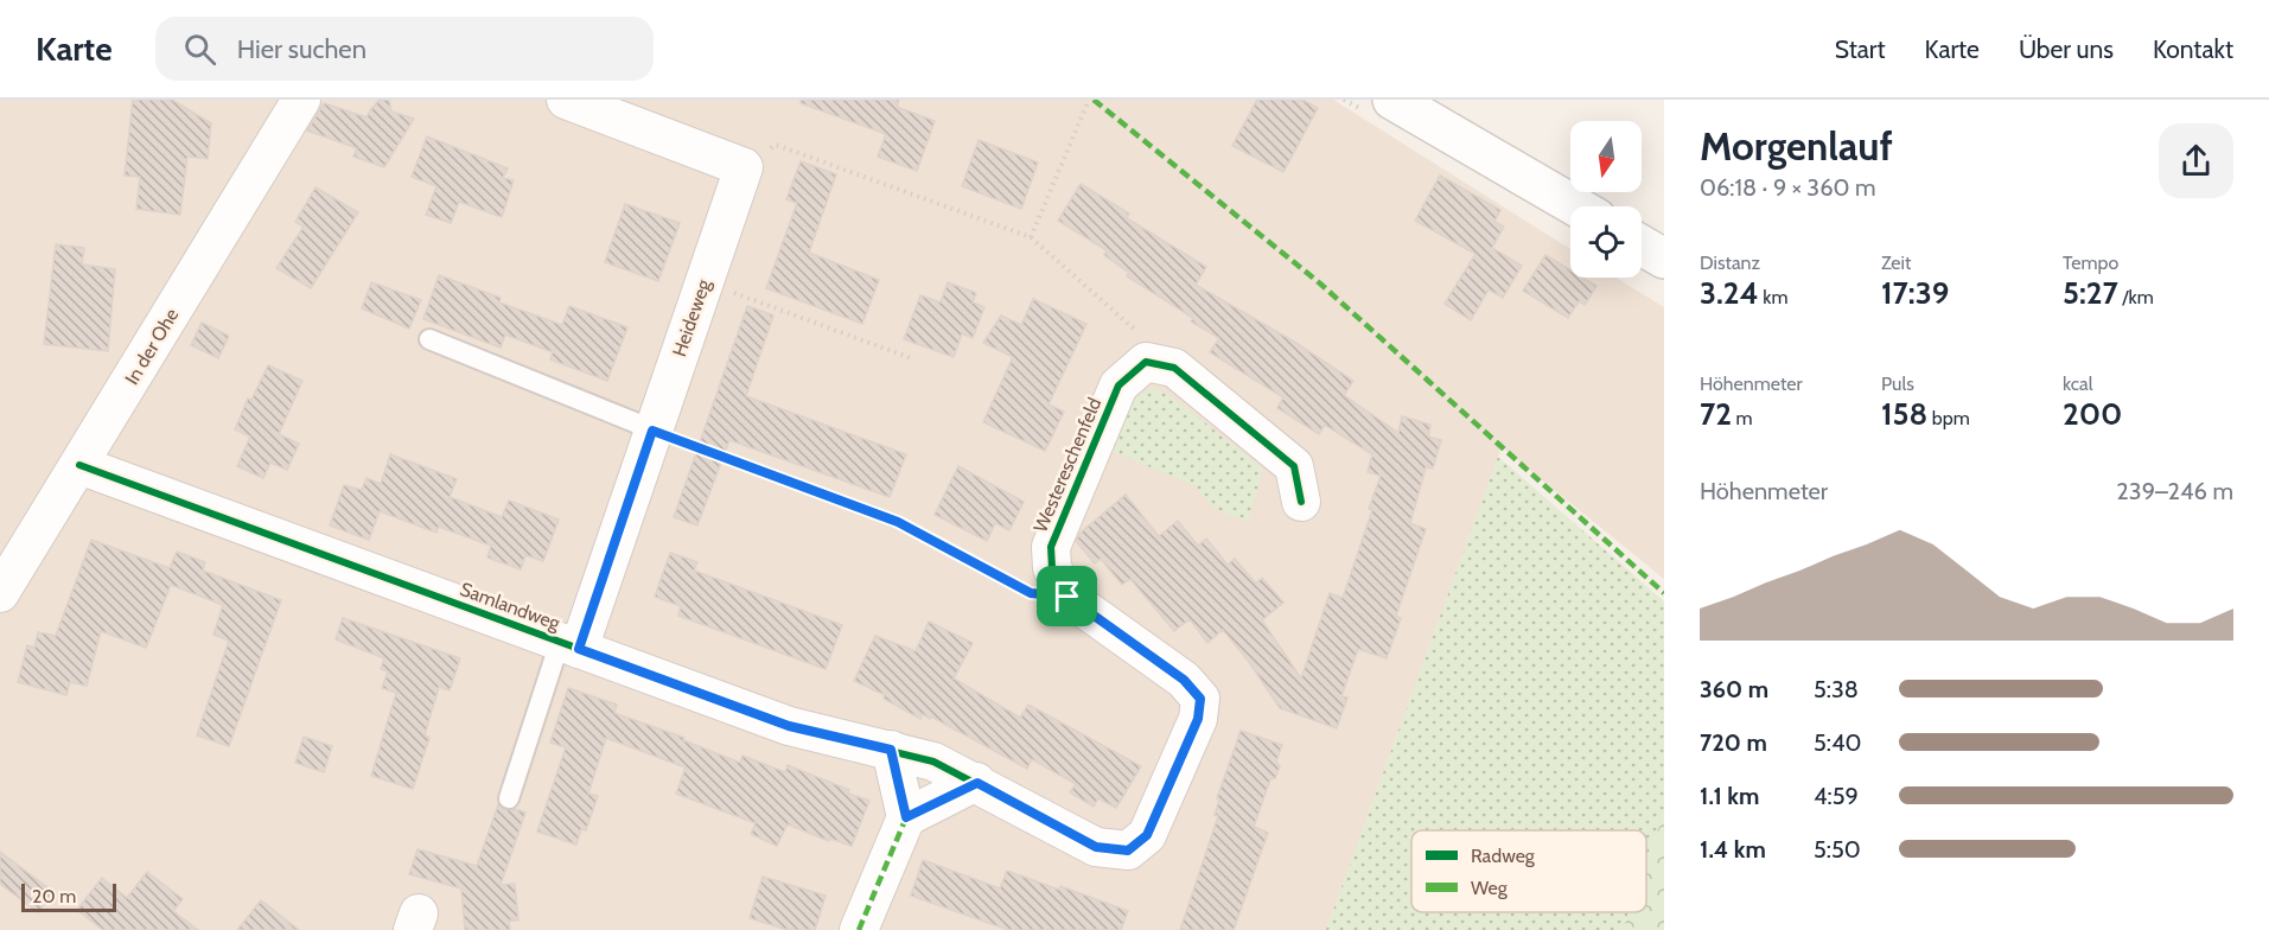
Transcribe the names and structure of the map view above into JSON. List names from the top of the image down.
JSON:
{
  "streets": {
    "street": [
      "Heideweg",
      "In der Ohe",
      "Westereschenfeld",
      "Samlandweg"
    ]
  },
  "crossings": [
    ["Heideweg", "Samlandweg"],
    ["In der Ohe", "Samlandweg"],
    ["Westereschenfeld", "Samlandweg"]
  ],
  "legend": ["Radweg", "Weg"],
  "scale_bar": "20 m",
  "north": "bottom",
  "page": {
    "header": "Karte",
    "search": "Hier suchen",
    "nav": [
      "Start",
      "Karte",
      "Über uns",
      "Kontakt"
    ],
    "heading": ["Morgenlauf", "06:18 · 9 × 360 m"],
    "stats": [
      ["Distanz", "3.24 km"],
      ["Zeit", "17:39"],
      ["Tempo", "5:27 /km"],
      ["Höhenmeter", "72 m"],
      ["Puls", "158 bpm"],
      ["kcal", "200"]
    ],
    "chart": ["Höhenmeter", "239–246 m"],
    "list": [
      {
        "name": "360 m",
        "note": "5:38"
      },
      {
        "name": "720 m",
        "note": "5:40"
      },
      {
        "name": "1.1 km",
        "note": "4:59"
      },
      {
        "name": "1.4 km",
        "note": "5:50"
      }
    ],
    "scale": "20 m"
  }
}
